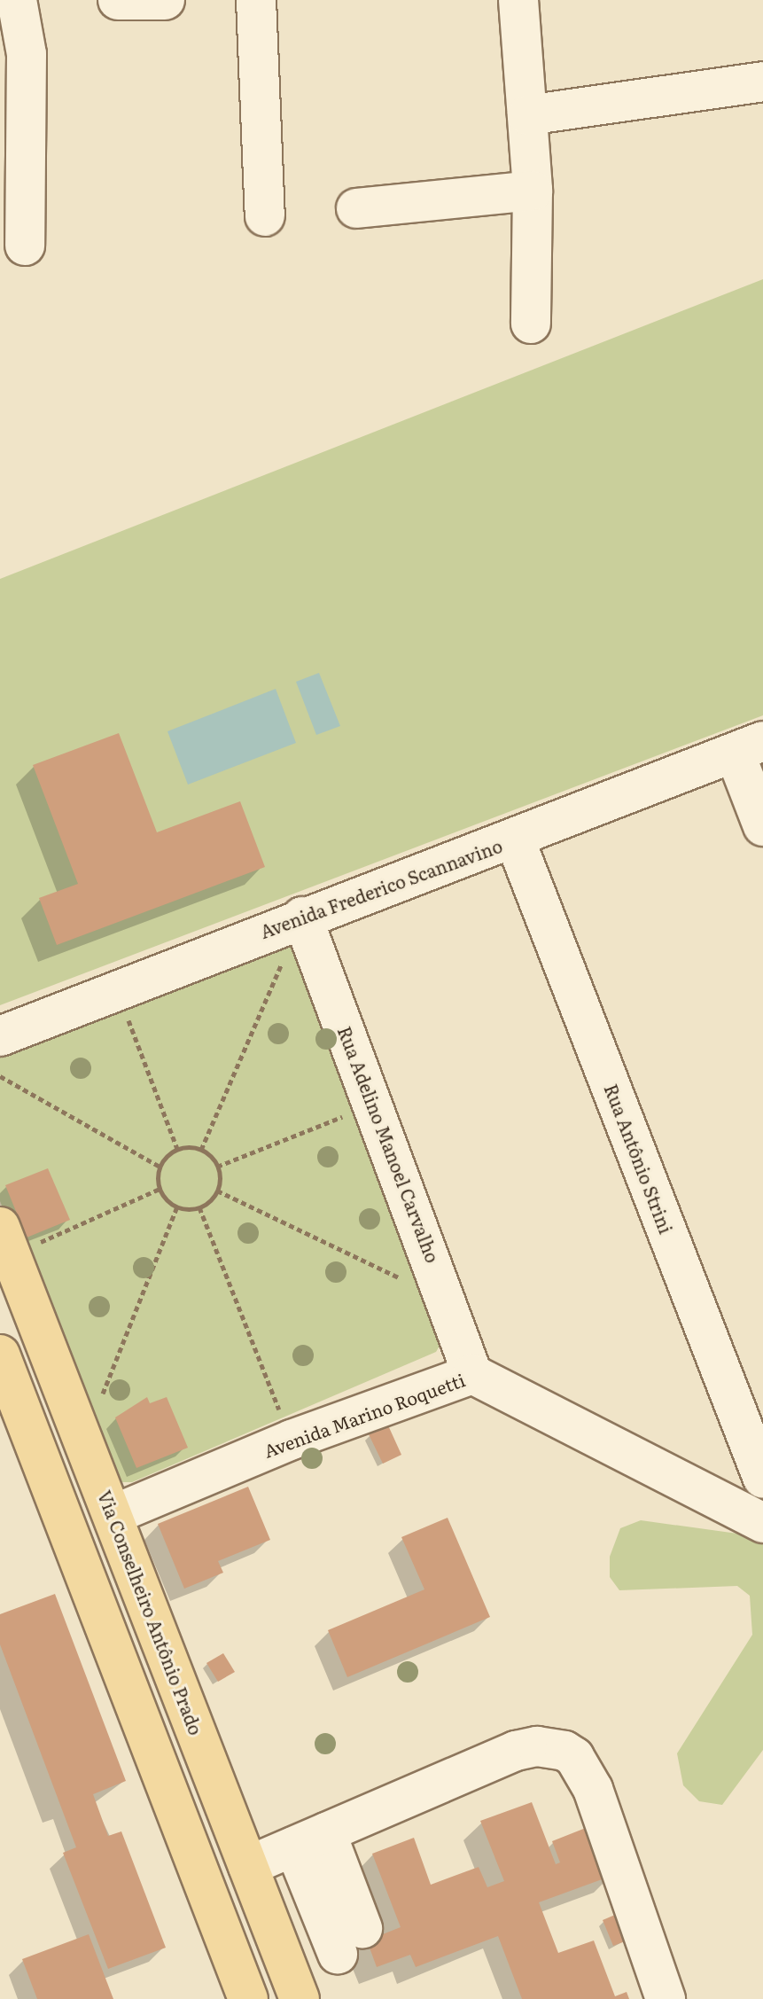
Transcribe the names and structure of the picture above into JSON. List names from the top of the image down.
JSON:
{
  "streets": {
    "main road": ["Via Conselheiro Antônio Prado"],
    "street": [
      "Avenida Frederico Scannavino",
      "Rua Adelino Manoel Carvalho",
      "Rua Antônio Strini",
      "Avenida Marino Roquetti"
    ]
  },
  "crossings": [
    ["Avenida Frederico Scannavino", "Rua Adelino Manoel Carvalho"],
    ["Avenida Frederico Scannavino", "Rua Antônio Strini"],
    ["Rua Adelino Manoel Carvalho", "Avenida Marino Roquetti"],
    ["Avenida Marino Roquetti", "Via Conselheiro Antônio Prado"]
  ]
}
